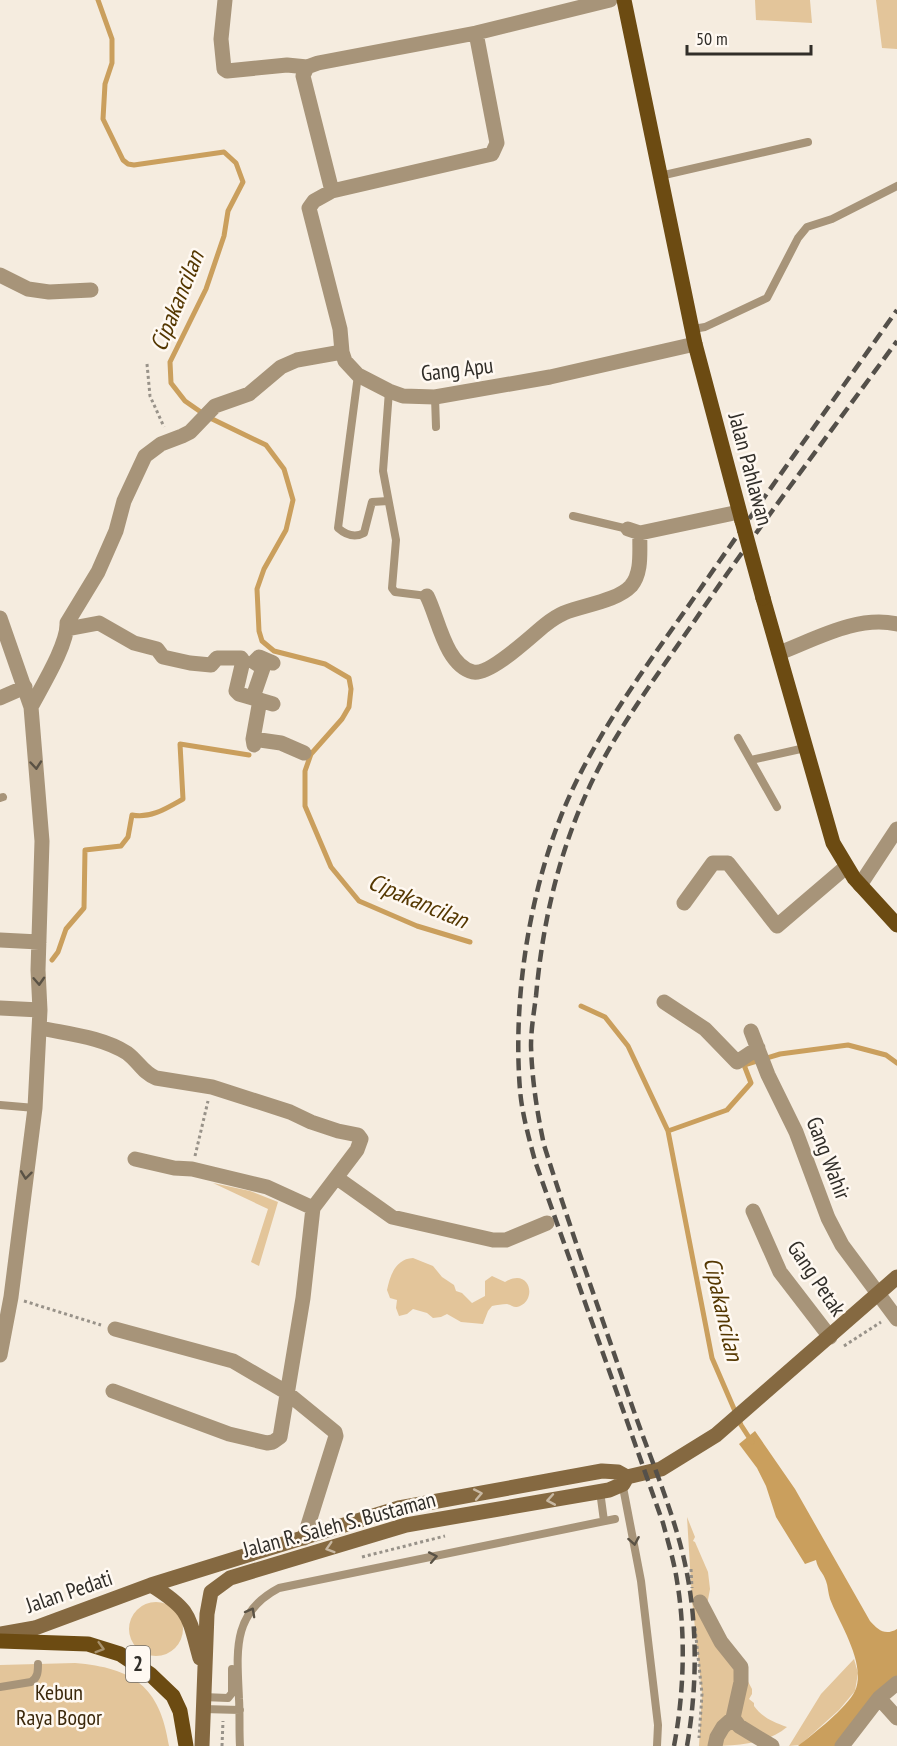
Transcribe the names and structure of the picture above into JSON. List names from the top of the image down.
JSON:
{
  "streets": {
    "main road": [
      "Jalan Pahlawan",
      "Jalan R. Saleh S. Bustaman",
      "Jalan Pedati",
      "2"
    ],
    "street": ["Gang Apu", "Gang Wahir", "Gang Petak"]
  },
  "crossings": [
    ["Gang Apu", "Jalan Pahlawan"],
    ["Gang Wahir", "Jalan R. Saleh S. Bustaman"],
    ["Gang Petak", "Jalan R. Saleh S. Bustaman"],
    ["Jalan R. Saleh S. Bustaman", "Jalan Pedati"]
  ],
  "water": ["Cipakancilan"],
  "parks": ["Kebun Raya Bogor"],
  "scale_bar": "50 m"
}
